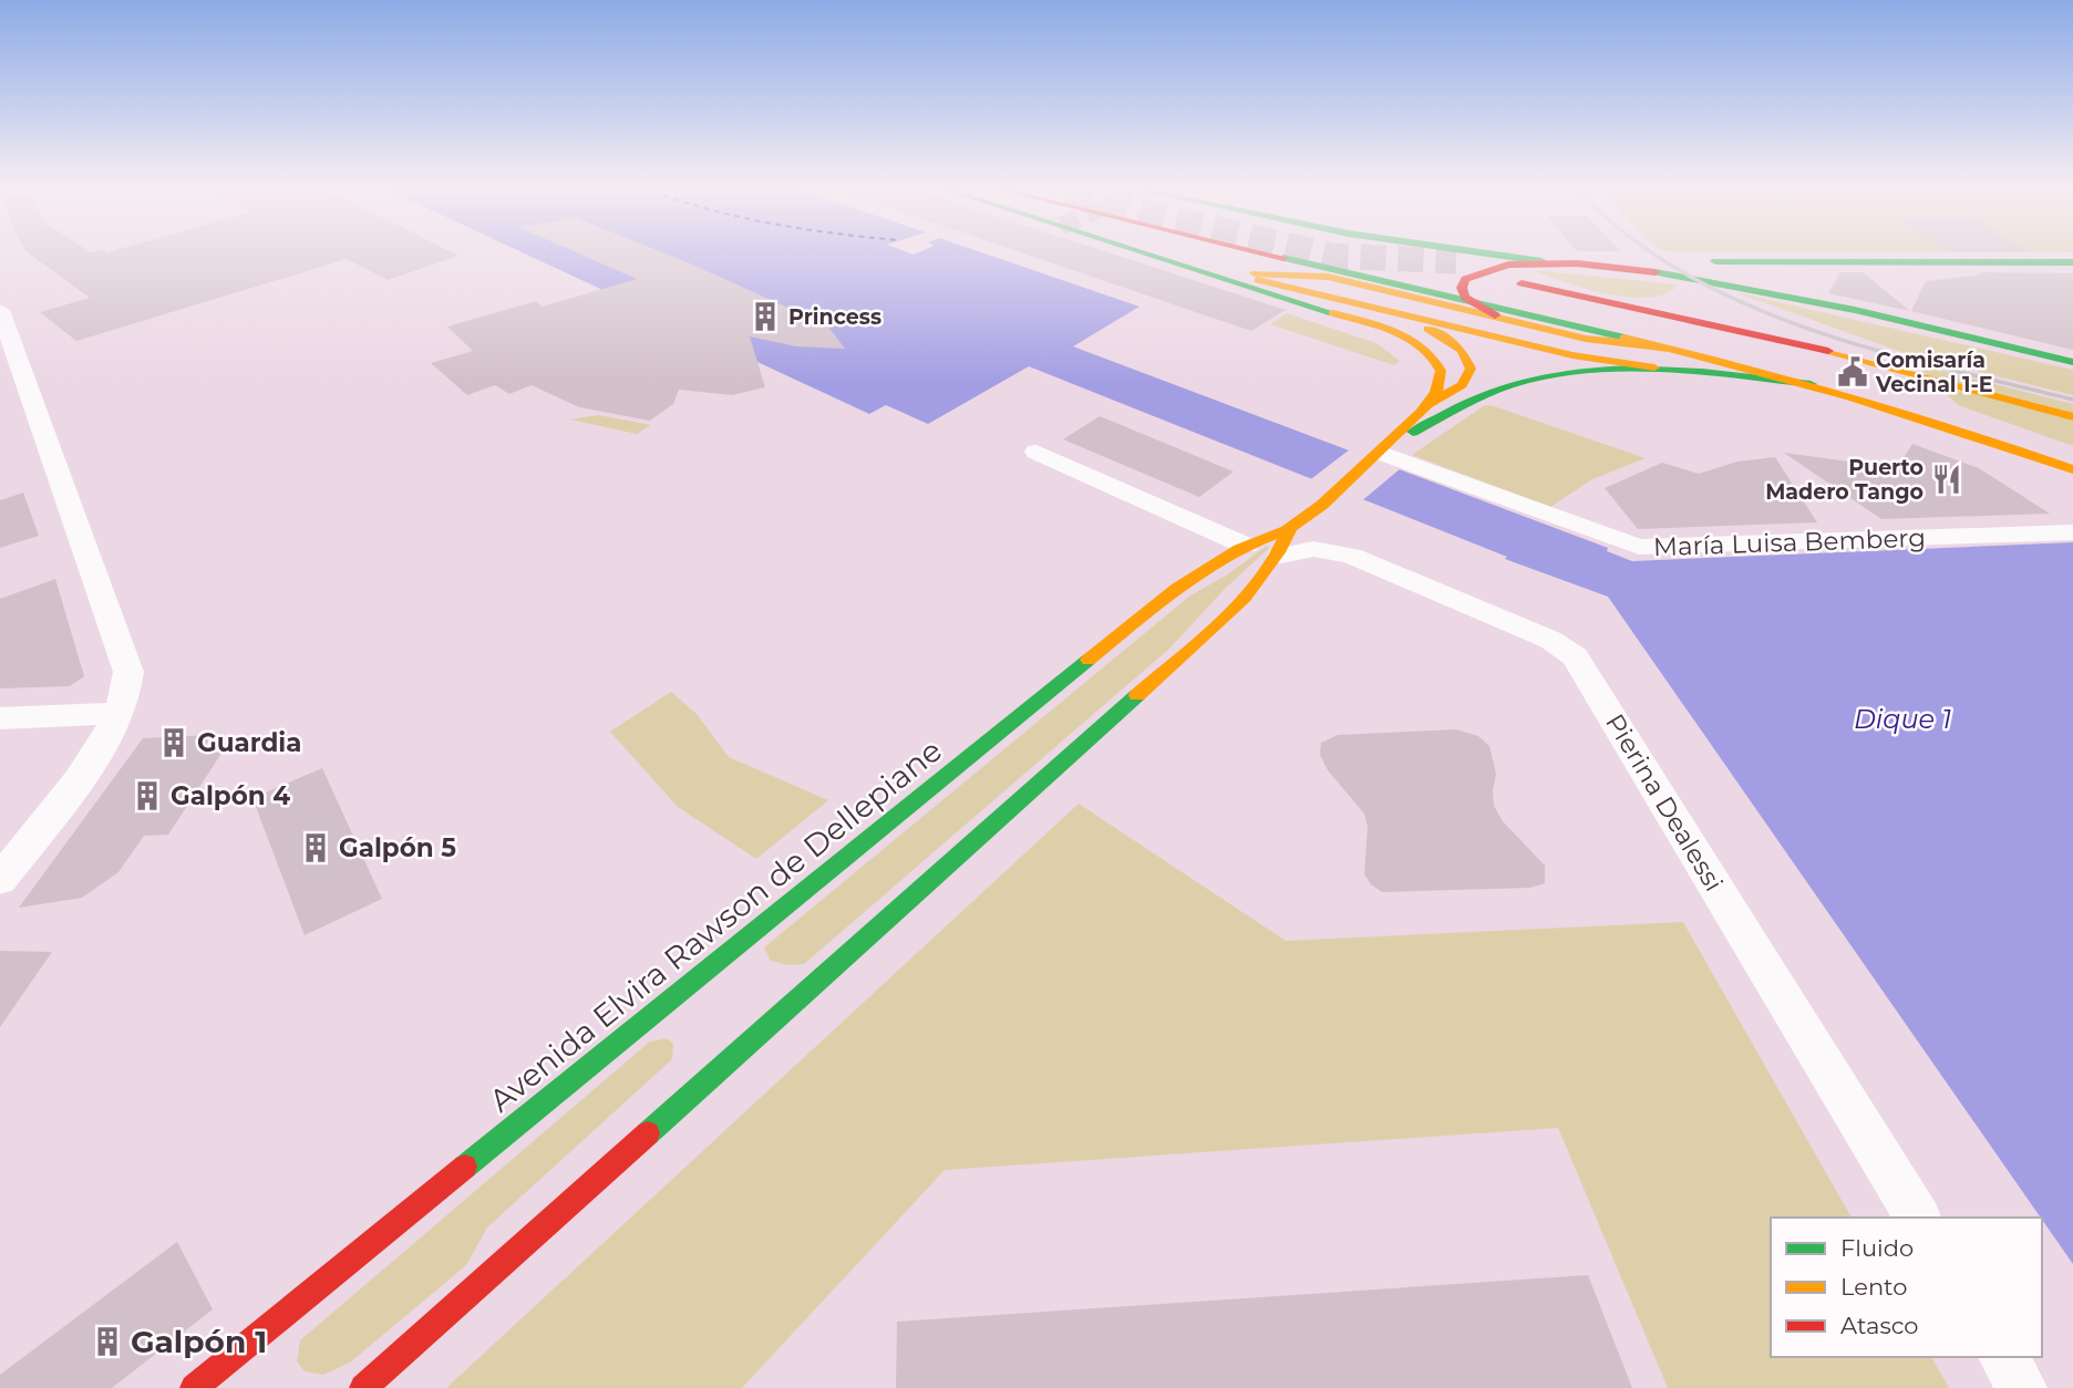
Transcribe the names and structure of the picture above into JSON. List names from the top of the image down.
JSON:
{
  "streets": {
    "main road": ["Avenida Elvira Rawson de Dellepiane"],
    "street": ["María Luisa Bemberg", "Pierina Dealessi"]
  },
  "crossings": [
    ["María Luisa Bemberg", "Avenida Elvira Rawson de Dellepiane"],
    ["Pierina Dealessi", "Avenida Elvira Rawson de Dellepiane"]
  ],
  "water": ["Dique 1"],
  "places": {
    "building": [
      "Princess",
      "Guardia",
      "Galpón 4",
      "Galpón 5",
      "Galpón 1"
    ],
    "public building": ["Comisaría Vecinal 1-E"],
    "restaurant": ["Puerto Madero Tango"]
  },
  "legend": ["Fluido", "Lento", "Atasco"]
}
